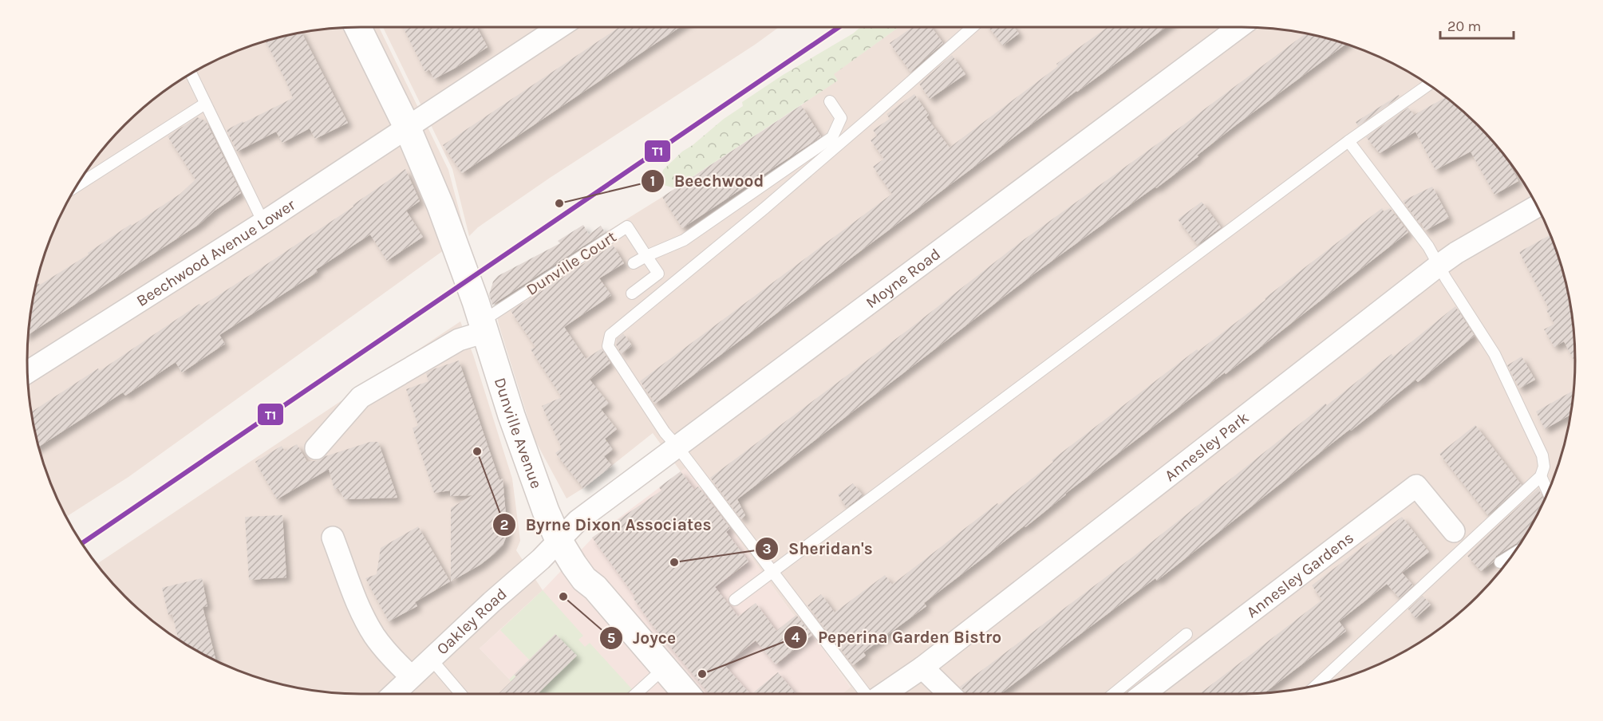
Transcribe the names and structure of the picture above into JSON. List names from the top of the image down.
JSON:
{
  "streets": {
    "street": [
      "Beechwood Avenue Lower",
      "Moyne Road",
      "Dunville Avenue",
      "Annesley Park",
      "Annesley Gardens",
      "Oakley Road"
    ],
    "lane": ["Dunville Court"]
  },
  "crossings": [
    ["Beechwood Avenue Lower", "Dunville Avenue"],
    ["Dunville Court", "Dunville Avenue"],
    ["Moyne Road", "Dunville Avenue"],
    ["Moyne Road", "Oakley Road"],
    ["Dunville Avenue", "Oakley Road"]
  ],
  "places": [
    "Beechwood",
    "Byrne Dixon Associates",
    "Sheridan's",
    "Joyce",
    "Peperina Garden Bistro"
  ],
  "lines": ["transit line T1"],
  "scale_bar": "20 m"
}
